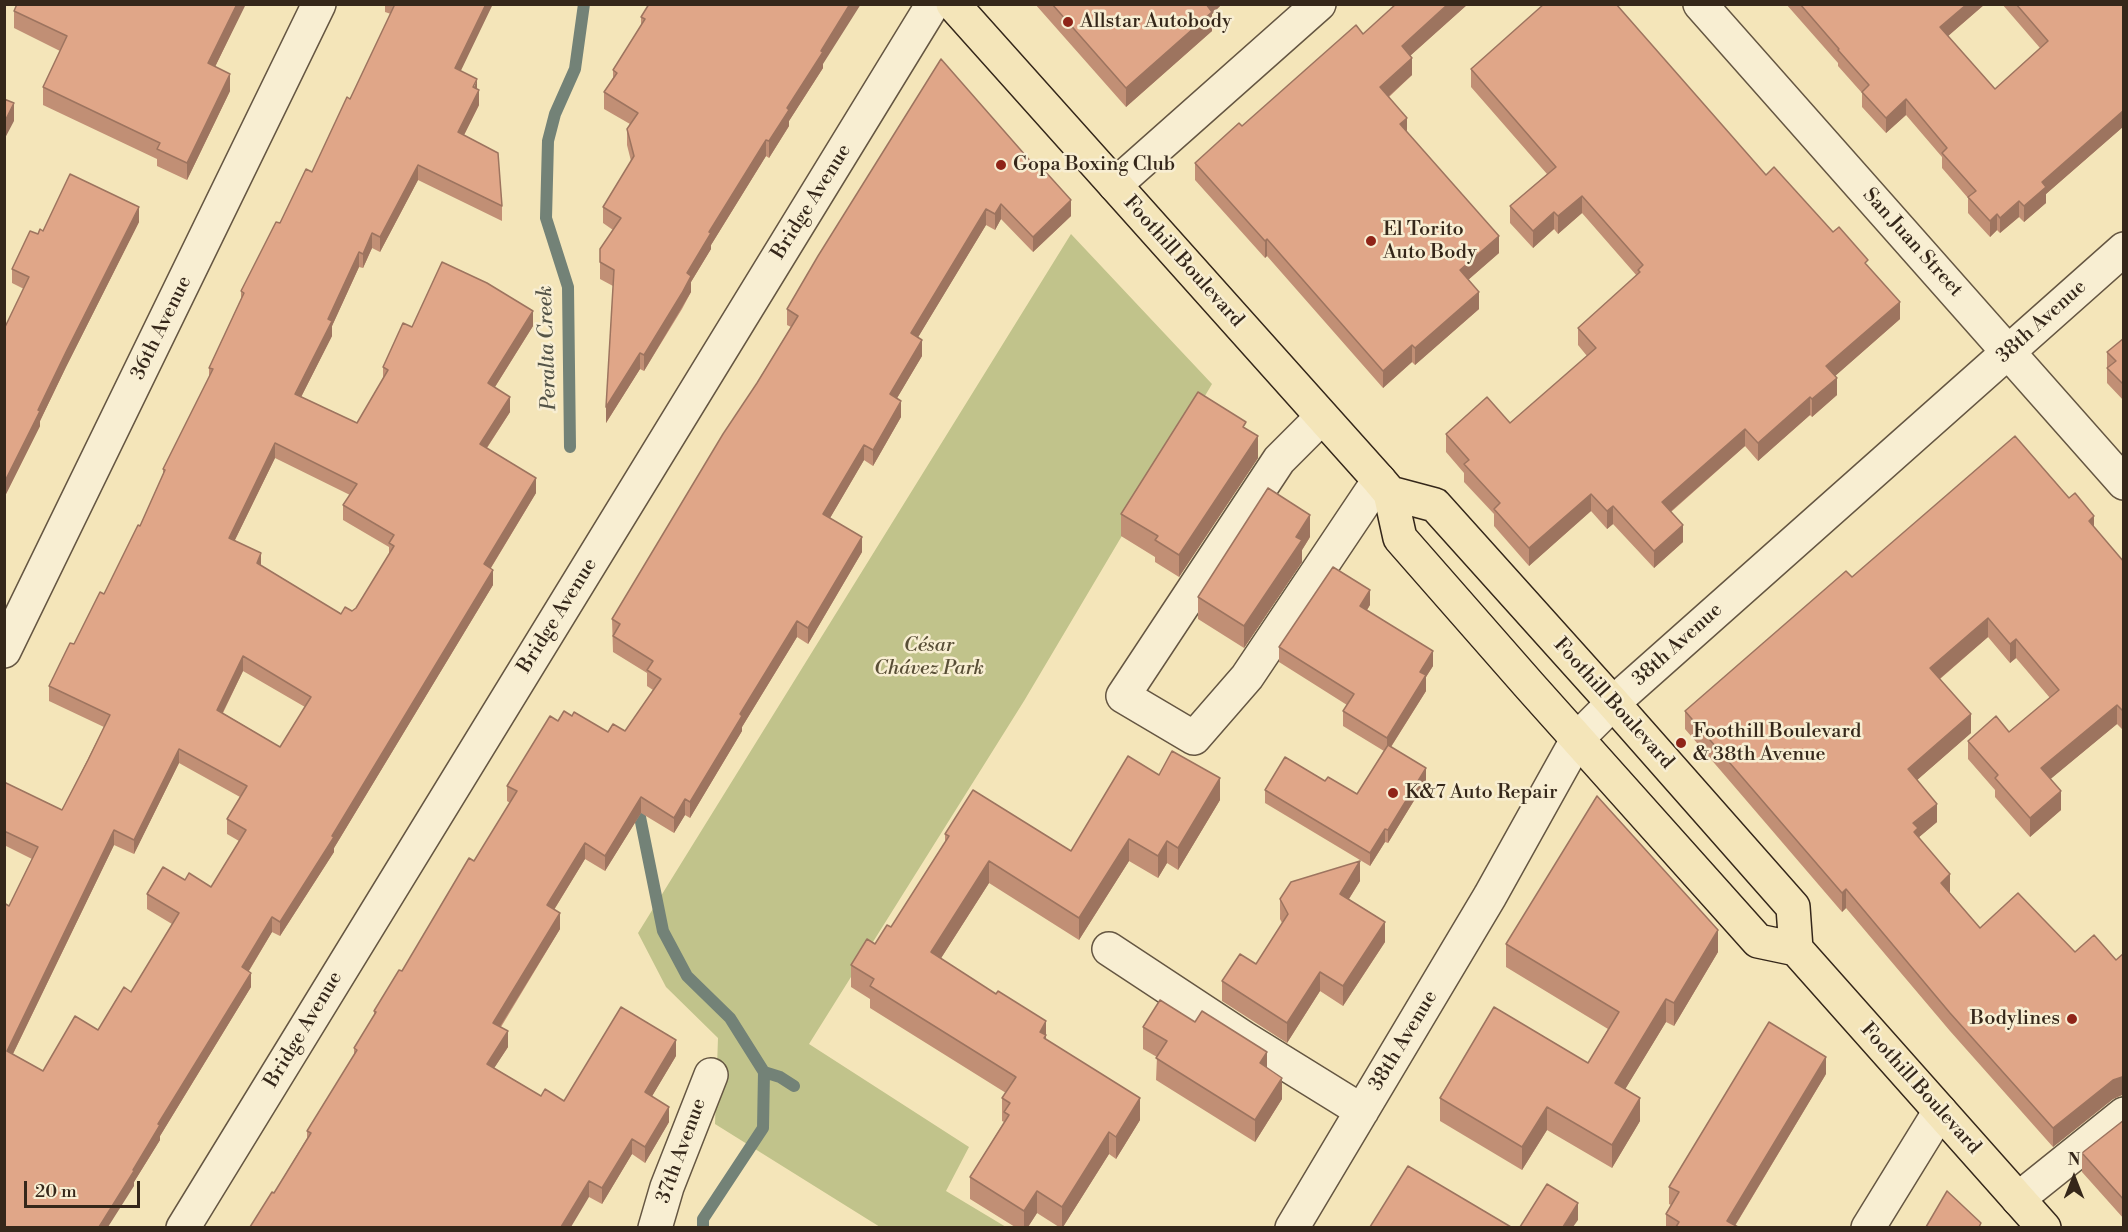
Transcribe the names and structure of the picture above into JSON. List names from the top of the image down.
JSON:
{
  "streets": {
    "main road": ["Foothill Boulevard"],
    "street": [
      "Bridge Avenue",
      "San Juan Street",
      "38th Avenue",
      "36th Avenue",
      "37th Avenue"
    ]
  },
  "crossings": [
    ["San Juan Street", "38th Avenue"],
    ["Foothill Boulevard", "38th Avenue"]
  ],
  "water": ["Peralta Creek"],
  "parks": ["César Chávez Park"],
  "places": [
    "Allstar Autobody",
    "Gopa Boxing Club",
    "El Torito Auto Body",
    "Foothill Boulevard & 38th Avenue",
    "K&7 Auto Repair",
    "Bodylines"
  ],
  "scale_bar": "20 m",
  "north": "top"
}
